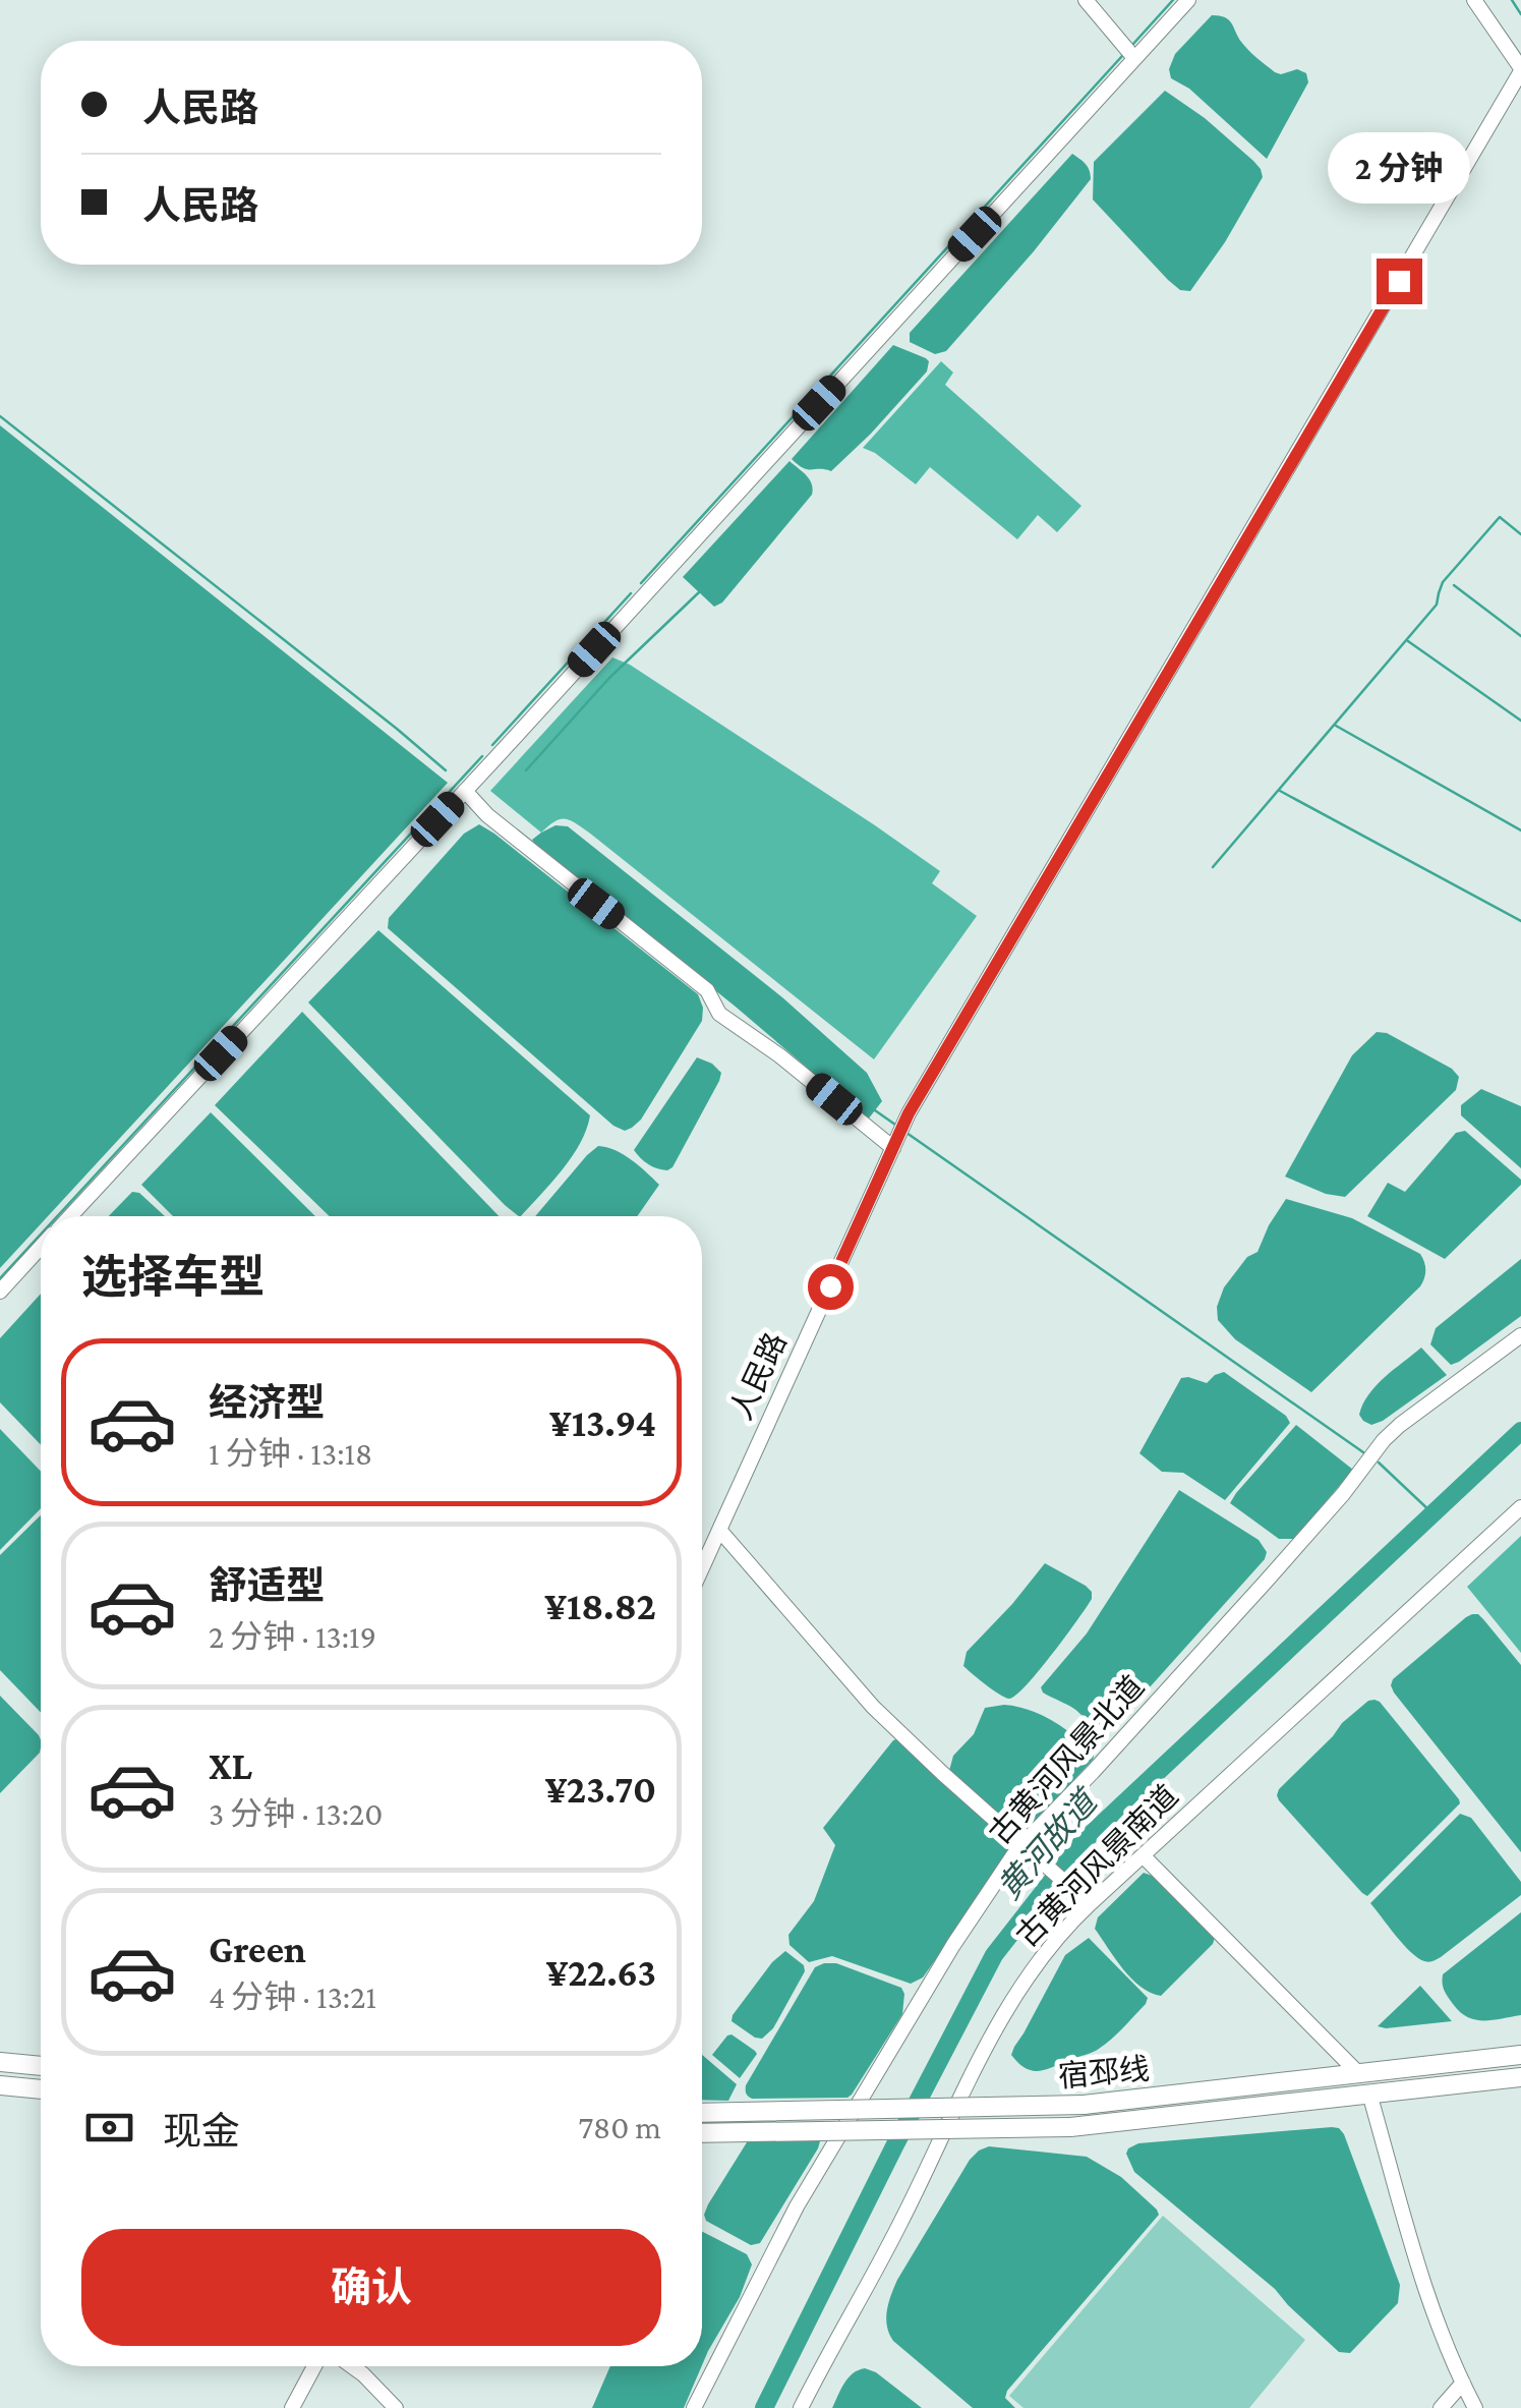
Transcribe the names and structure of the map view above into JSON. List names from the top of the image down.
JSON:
{
  "streets": {
    "main road": ["宿邳线"],
    "street": ["人民路", "古黄河风景北道", "古黄河风景南道"]
  },
  "water": ["黄河故道"],
  "page": {
    "banner": ["人民路", "人民路"],
    "bubble": "2 分钟",
    "heading": "选择车型",
    "list": [
      {
        "name": "经济型",
        "note": "1 分钟 · 13:18",
        "value": "¥13.94"
      },
      {
        "name": "舒适型",
        "note": "2 分钟 · 13:19",
        "value": "¥18.82"
      },
      {
        "name": "XL",
        "note": "3 分钟 · 13:20",
        "value": "¥23.70"
      },
      {
        "name": "Green",
        "note": "4 分钟 · 13:21",
        "value": "¥22.63"
      }
    ],
    "pay": ["现金", "780 m"],
    "buttons": "确认"
  }
}
